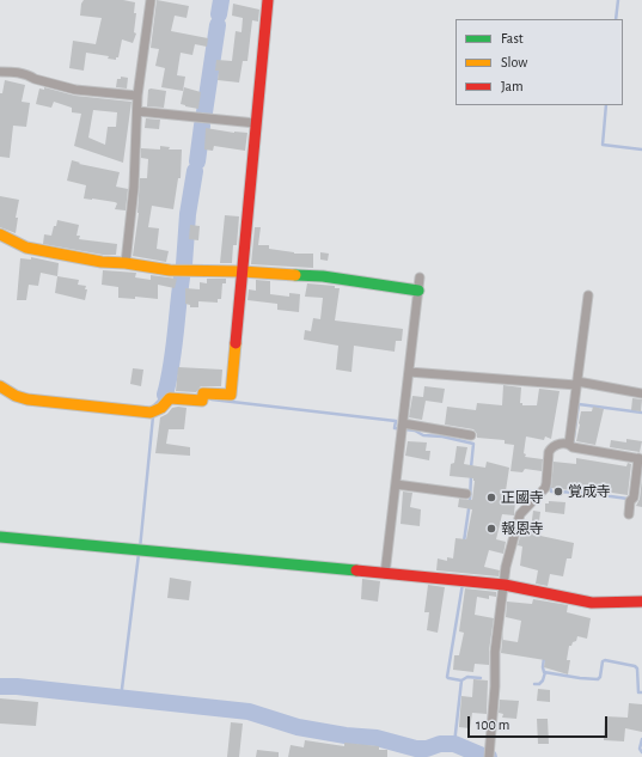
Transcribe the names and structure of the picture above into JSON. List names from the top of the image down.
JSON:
{
  "places": ["覚成寺", "正國寺", "報恩寺"],
  "legend": ["Fast", "Slow", "Jam"],
  "scale_bar": "100 m"
}
